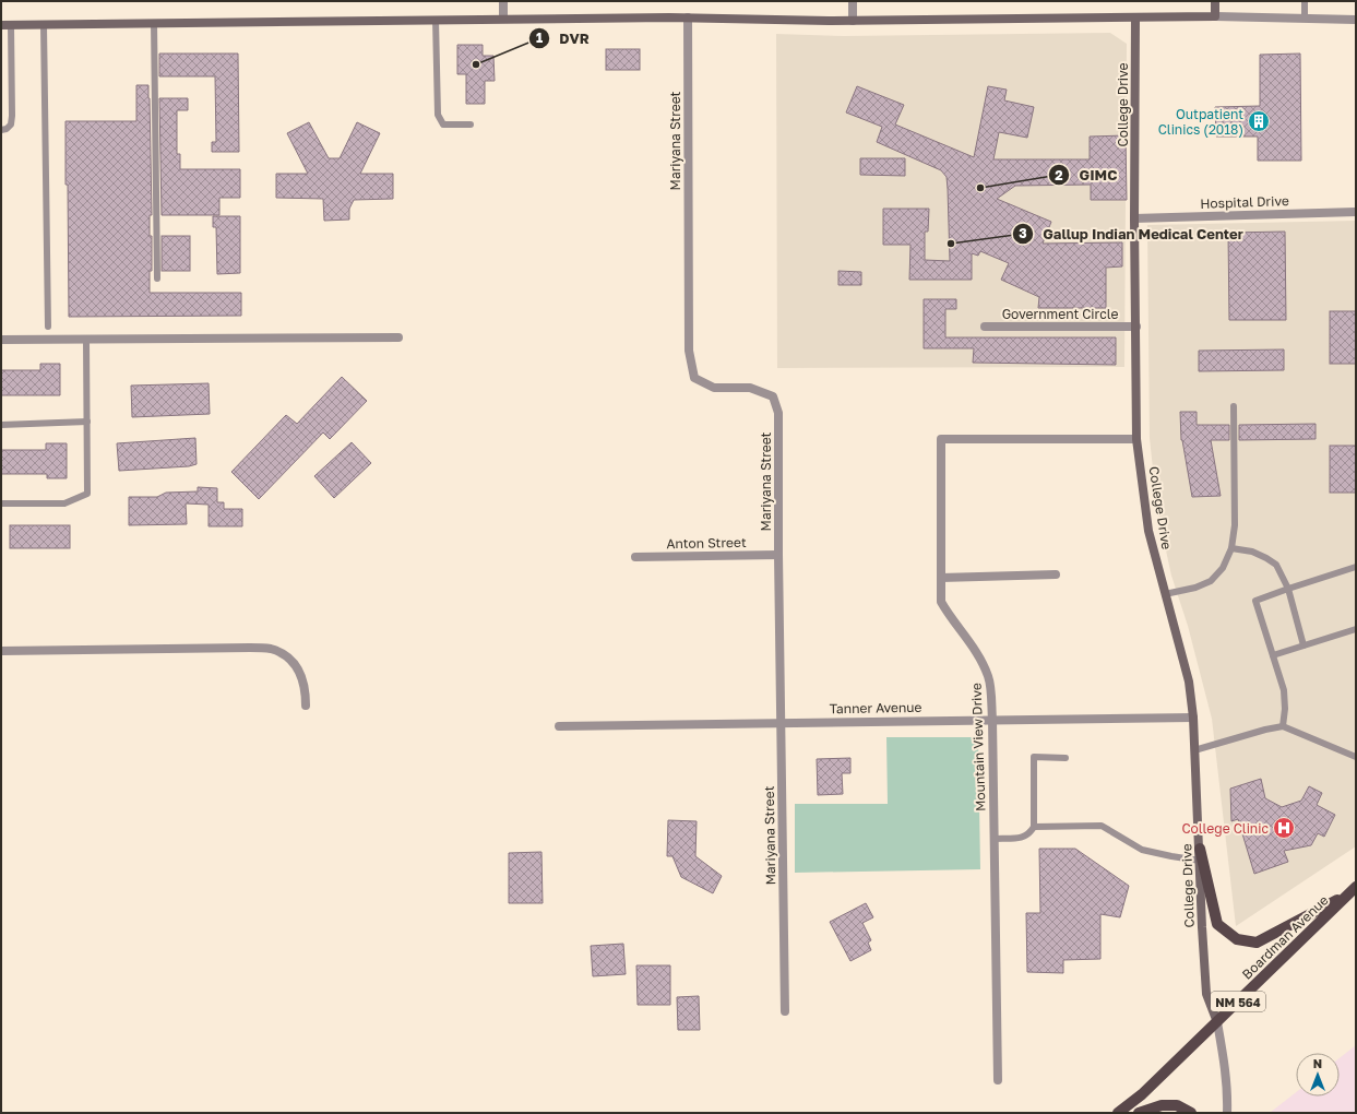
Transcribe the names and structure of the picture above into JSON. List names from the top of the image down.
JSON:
{
  "streets": {
    "main road": ["College Drive", "Boardman Avenue", "NM 564"],
    "street": [
      "Mariyana Street",
      "Hospital Drive",
      "Government Circle",
      "Anton Street",
      "Tanner Avenue",
      "Mountain View Drive"
    ]
  },
  "crossings": [
    ["College Drive", "Hospital Drive"],
    ["College Drive", "Government Circle"],
    ["College Drive", "Tanner Avenue"],
    ["College Drive", "Mountain View Drive"],
    ["College Drive", "Boardman Avenue"],
    ["Mariyana Street", "Anton Street"],
    ["Mariyana Street", "Tanner Avenue"],
    ["Tanner Avenue", "Mountain View Drive"]
  ],
  "places": {
    "other": ["DVR", "GIMC", "Gallup Indian Medical Center"],
    "building": ["Outpatient Clinics (2018)"],
    "hospital": ["College Clinic"]
  },
  "north": "top"
}
